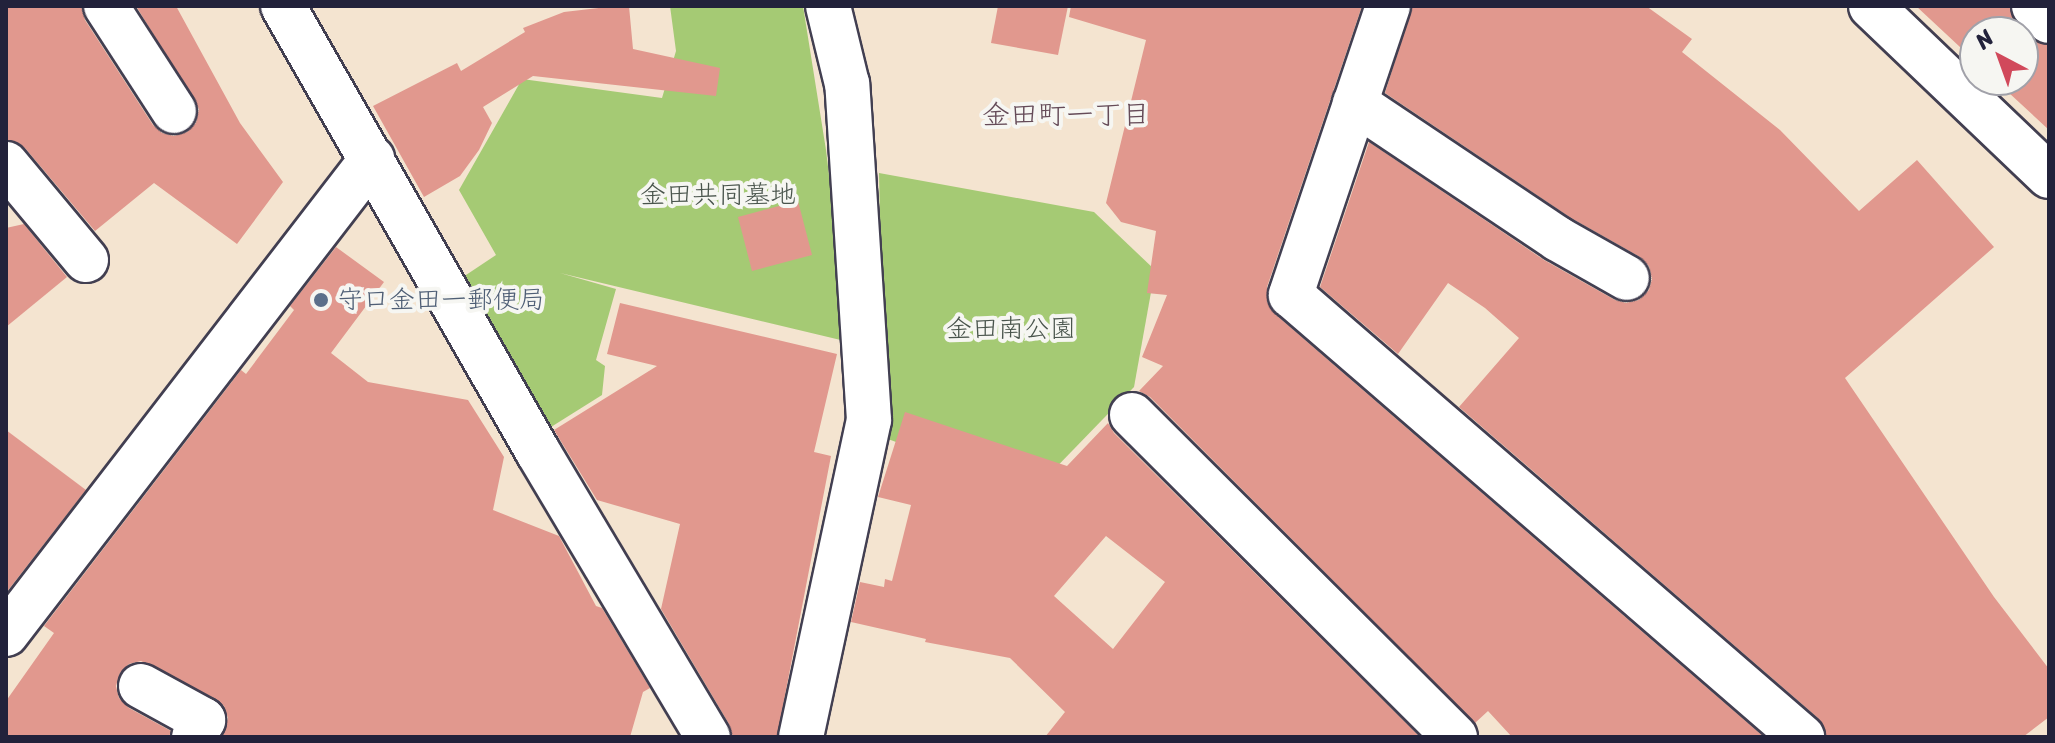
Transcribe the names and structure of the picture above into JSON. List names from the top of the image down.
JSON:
{
  "districts": ["金田町一丁目"],
  "parks": ["金田共同墓地", "金田南公園"],
  "places": ["守口金田一郵便局"],
  "north": "top left"
}
